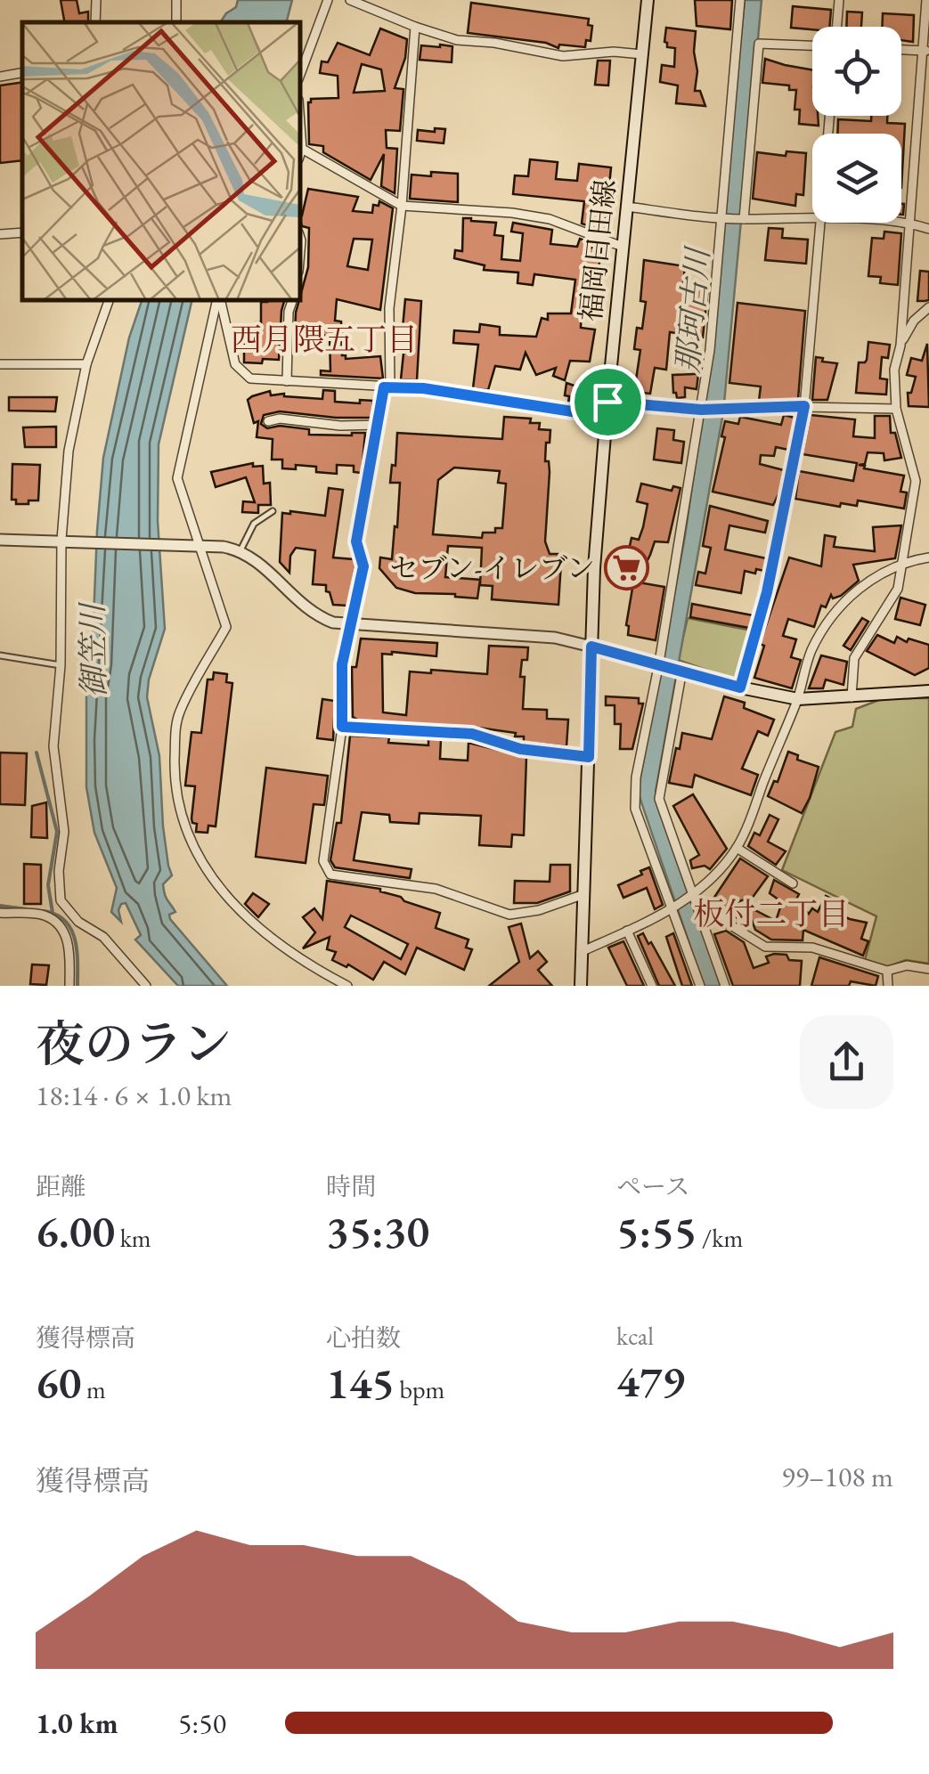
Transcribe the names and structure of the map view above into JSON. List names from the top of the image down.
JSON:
{
  "streets": {
    "main road": ["福岡日田線"]
  },
  "districts": ["西月隈五丁目", "板付二丁目"],
  "water": ["那珂古川", "御笠川"],
  "places": {
    "supermarket": ["セブン-イレブン"]
  },
  "page": {
    "heading": ["夜のラン", "18:14 · 6 × 1.0 km"],
    "stats": [
      ["距離", "6.00 km"],
      ["時間", "35:30"],
      ["ペース", "5:55 /km"],
      ["獲得標高", "60 m"],
      ["心拍数", "145 bpm"],
      ["kcal", "479"]
    ],
    "chart": ["獲得標高", "99–108 m"],
    "list": [
      {
        "name": "1.0 km",
        "note": "5:50"
      }
    ]
  }
}
